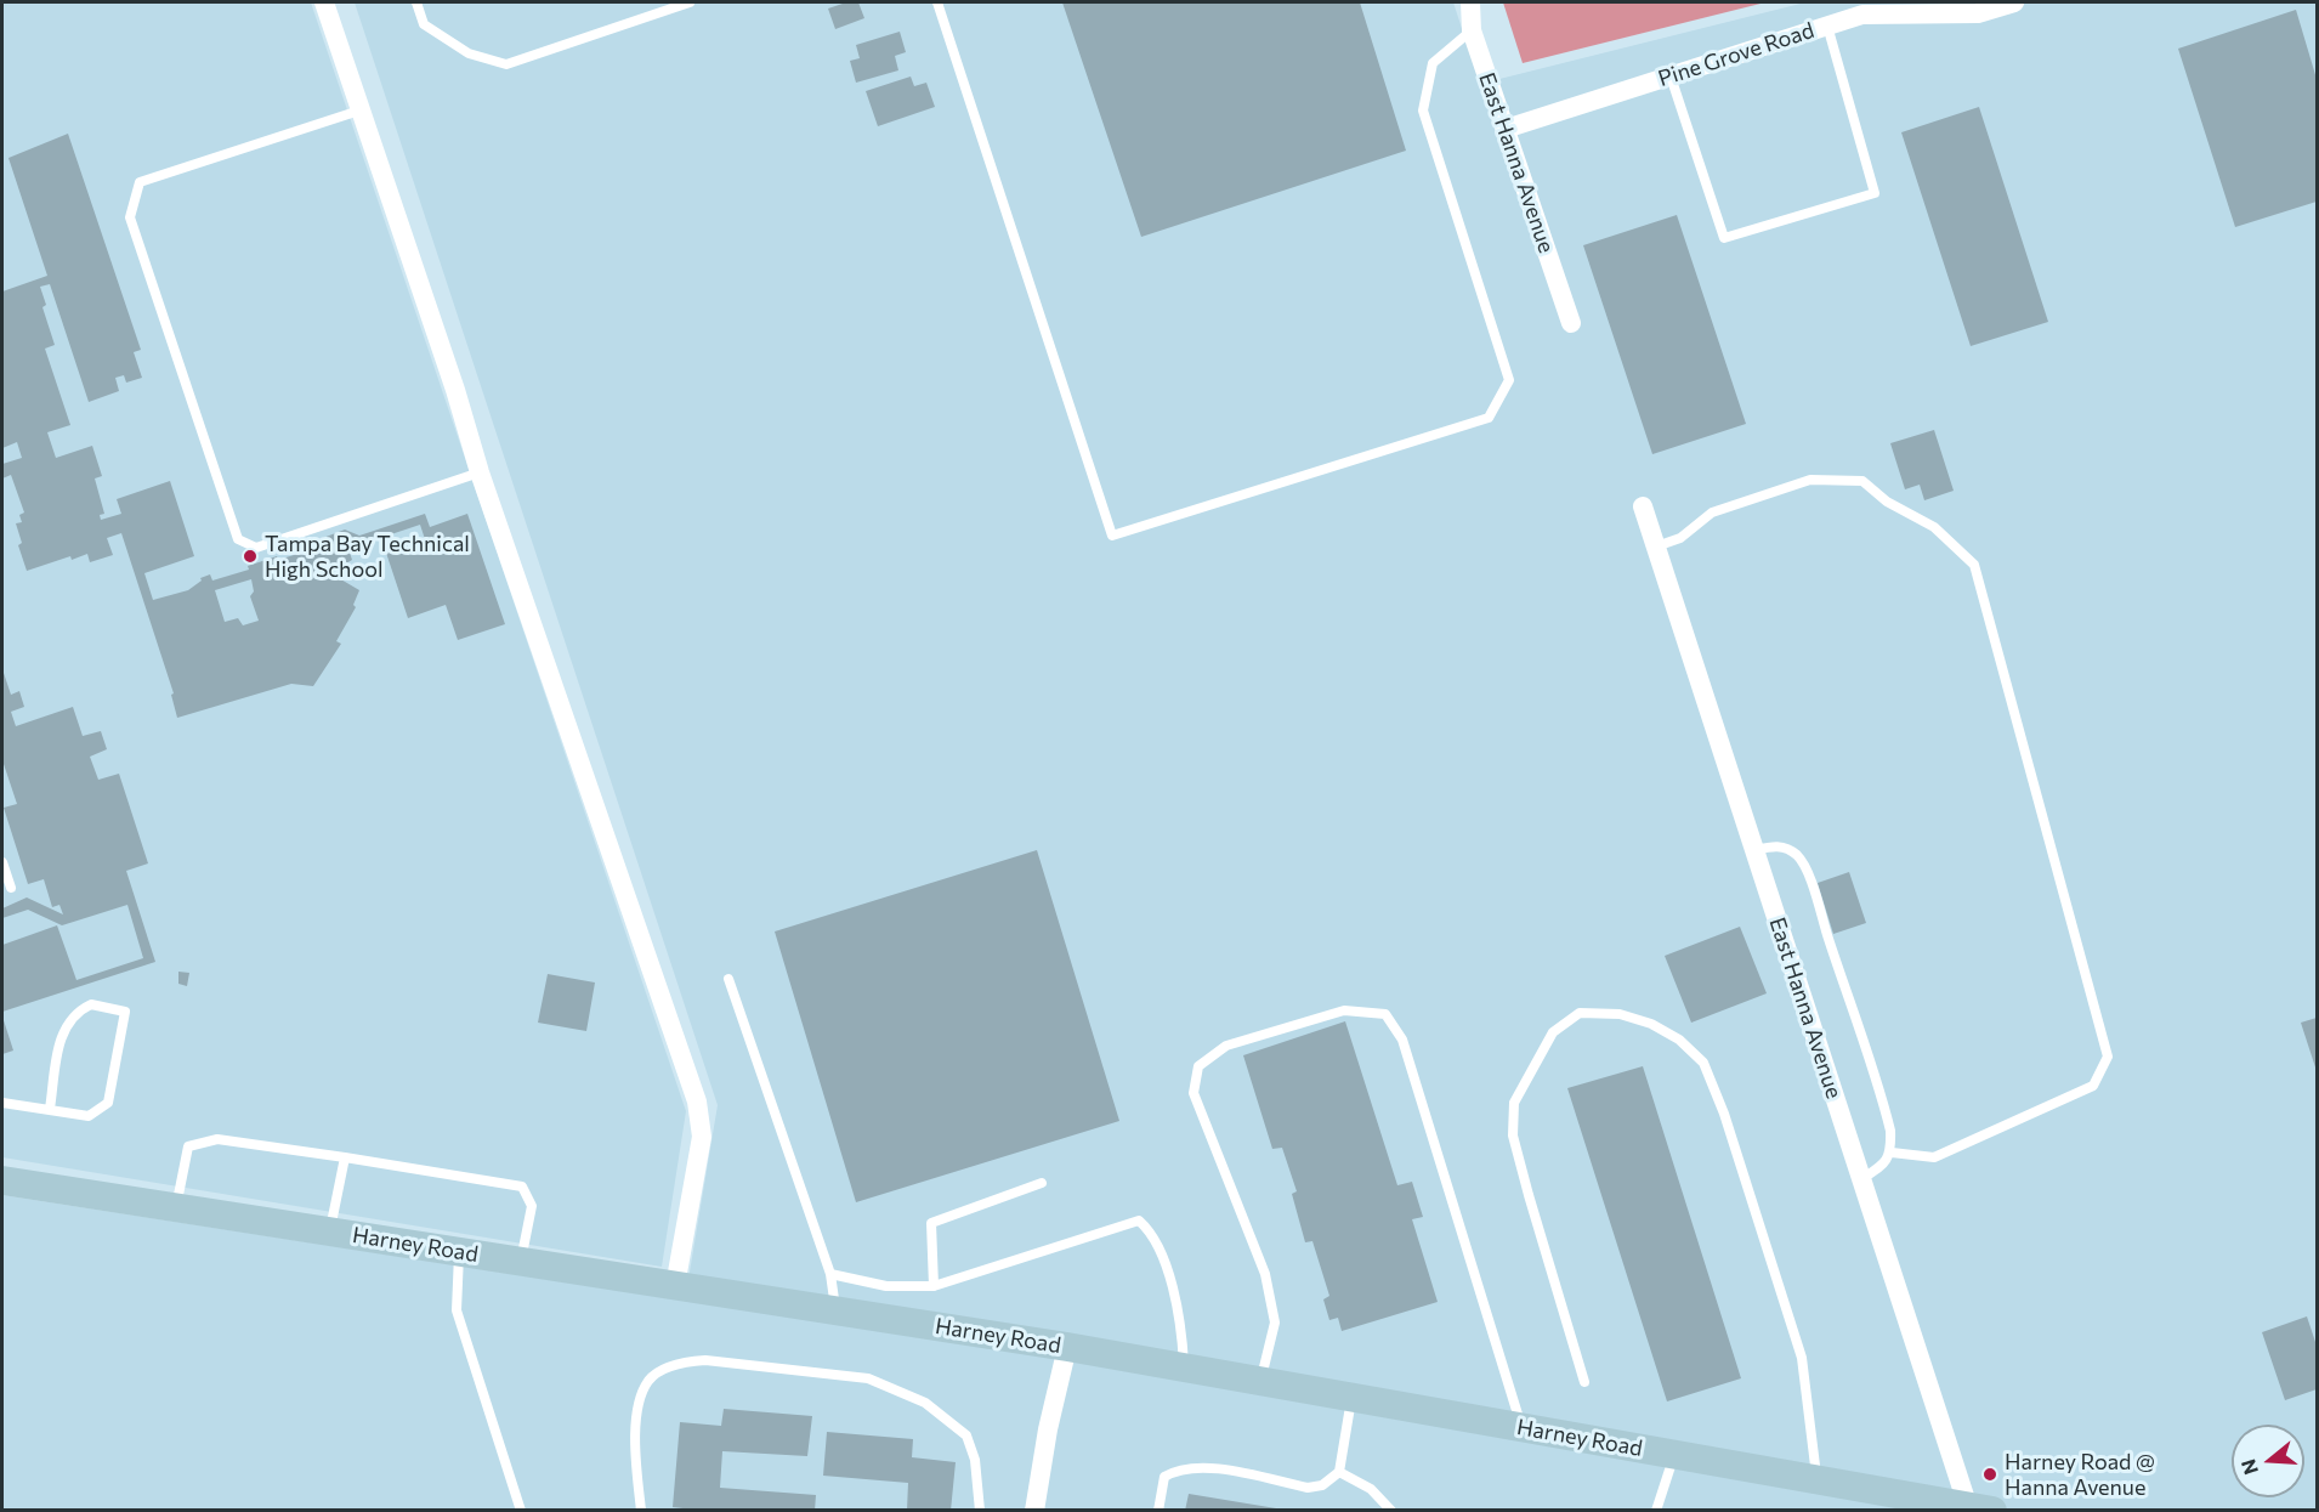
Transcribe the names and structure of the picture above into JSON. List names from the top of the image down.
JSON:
{
  "streets": {
    "street": ["Pine Grove Road", "East Hanna Avenue", "Harney Road"]
  },
  "crossings": [
    ["Pine Grove Road", "East Hanna Avenue"],
    ["East Hanna Avenue", "Harney Road"]
  ],
  "places": ["Tampa Bay Technical High School", "Harney Road @ Hanna Avenue"],
  "north": "left"
}
